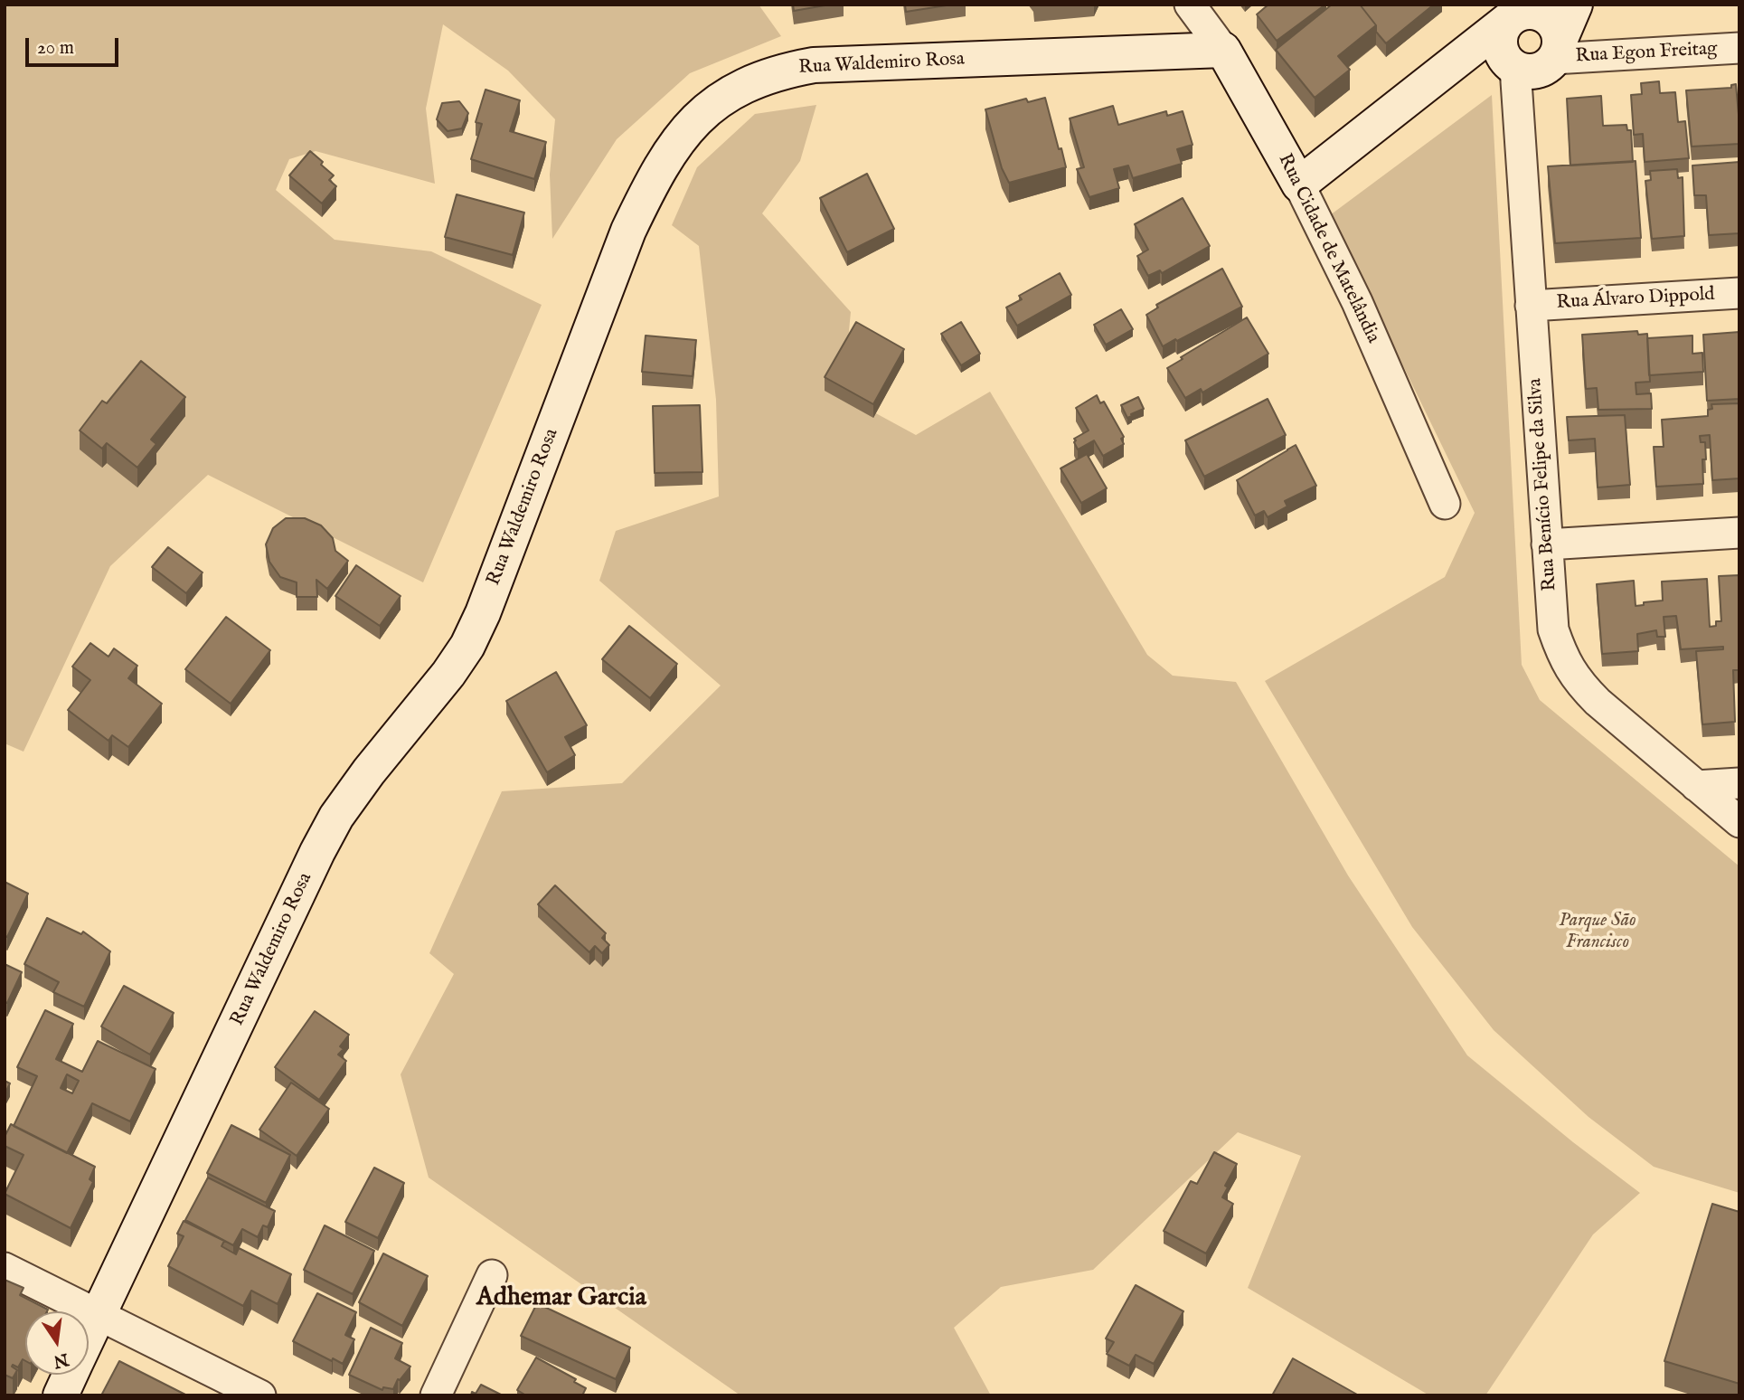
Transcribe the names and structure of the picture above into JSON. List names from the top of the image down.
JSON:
{
  "streets": {
    "street": [
      "Rua Egon Freitag",
      "Rua Waldemiro Rosa",
      "Rua Cidade de Matelândia",
      "Rua Álvaro Dippold",
      "Rua Benício Felipe da Silva"
    ]
  },
  "crossings": [
    ["Rua Egon Freitag", "Rua Benício Felipe da Silva"],
    ["Rua Waldemiro Rosa", "Rua Cidade de Matelândia"],
    ["Rua Álvaro Dippold", "Rua Benício Felipe da Silva"]
  ],
  "districts": ["Adhemar Garcia"],
  "parks": ["Parque São Francisco"],
  "scale_bar": "20 m",
  "north": "bottom"
}
